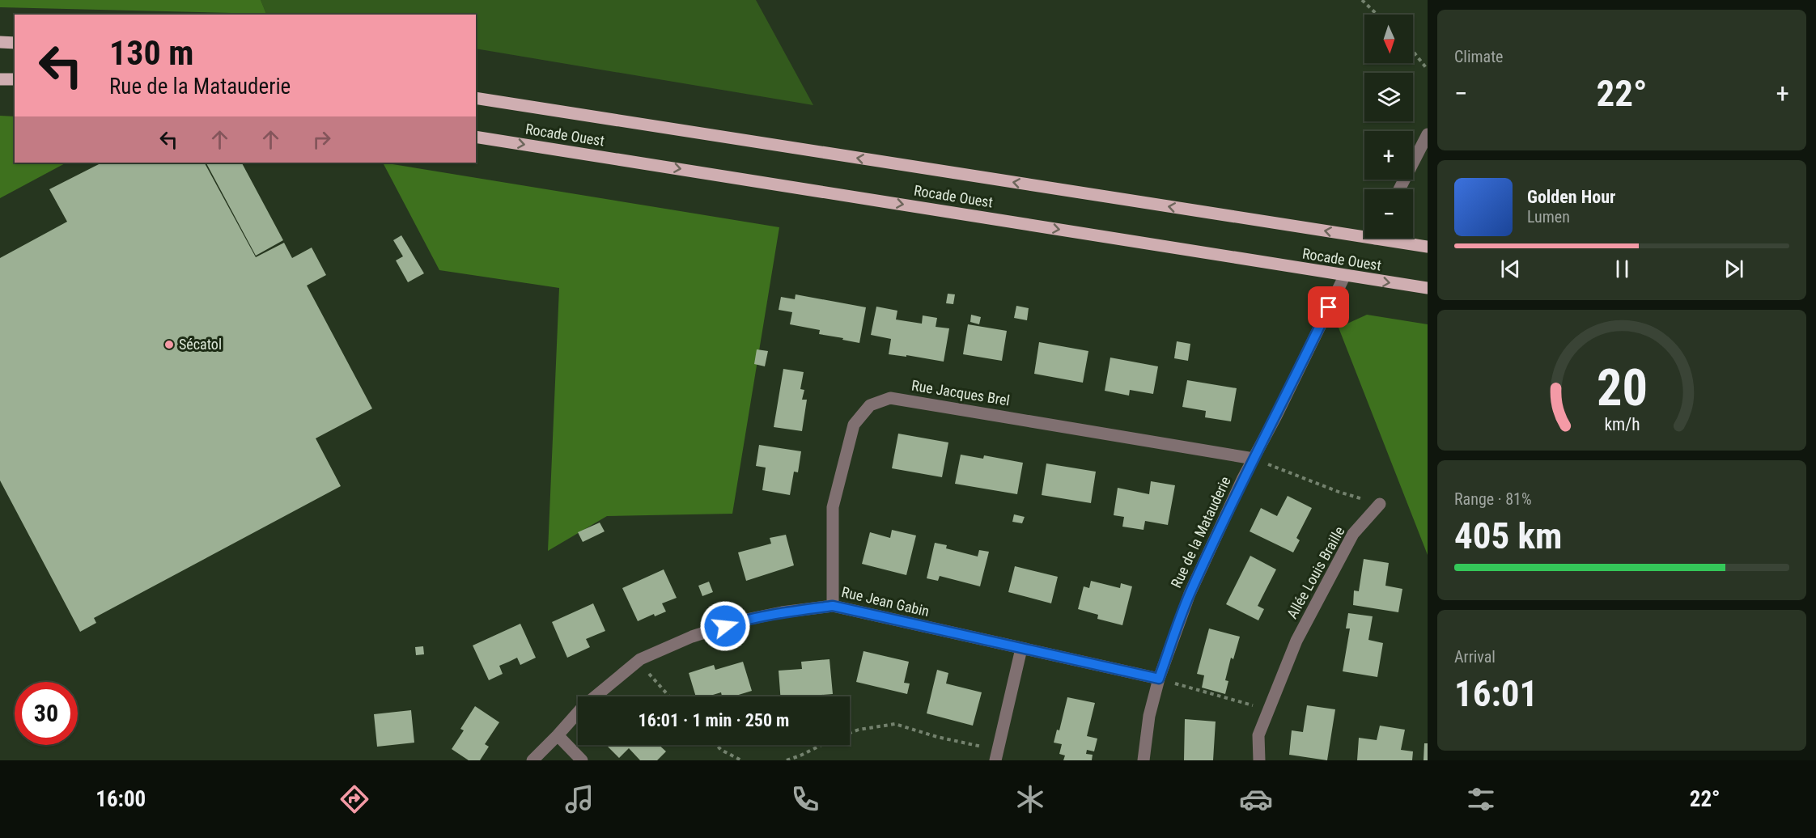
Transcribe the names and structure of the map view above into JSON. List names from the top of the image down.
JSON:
{
  "streets": {
    "main road": ["Rocade Ouest"],
    "street": [
      "Rue Jacques Brel",
      "Rue de la Matauderie",
      "Allée Louis Braille",
      "Rue Jean Gabin"
    ]
  },
  "crossings": [
    ["Rocade Ouest", "Rue de la Matauderie"],
    ["Rue Jacques Brel", "Rue de la Matauderie"],
    ["Rue Jacques Brel", "Rue Jean Gabin"],
    ["Rue de la Matauderie", "Rue Jean Gabin"]
  ],
  "places": ["Sécatol"],
  "north": "bottom",
  "page": {
    "tile": [
      "Climate",
      ["Range · 81%", "405 km"],
      ["Arrival", "16:01"]
    ],
    "map_buttons": ["+", "−"],
    "turn": ["130 m", "Rue de la Matauderie"],
    "heat": ["−", "22°", "+"],
    "song": ["Golden Hour", "Lumen"],
    "limit": "30",
    "trip": "16:01 · 1 min · 250 m",
    "tabs": ["16:00", "22°"],
    "gauge": ["20", "km/h"]
  }
}
